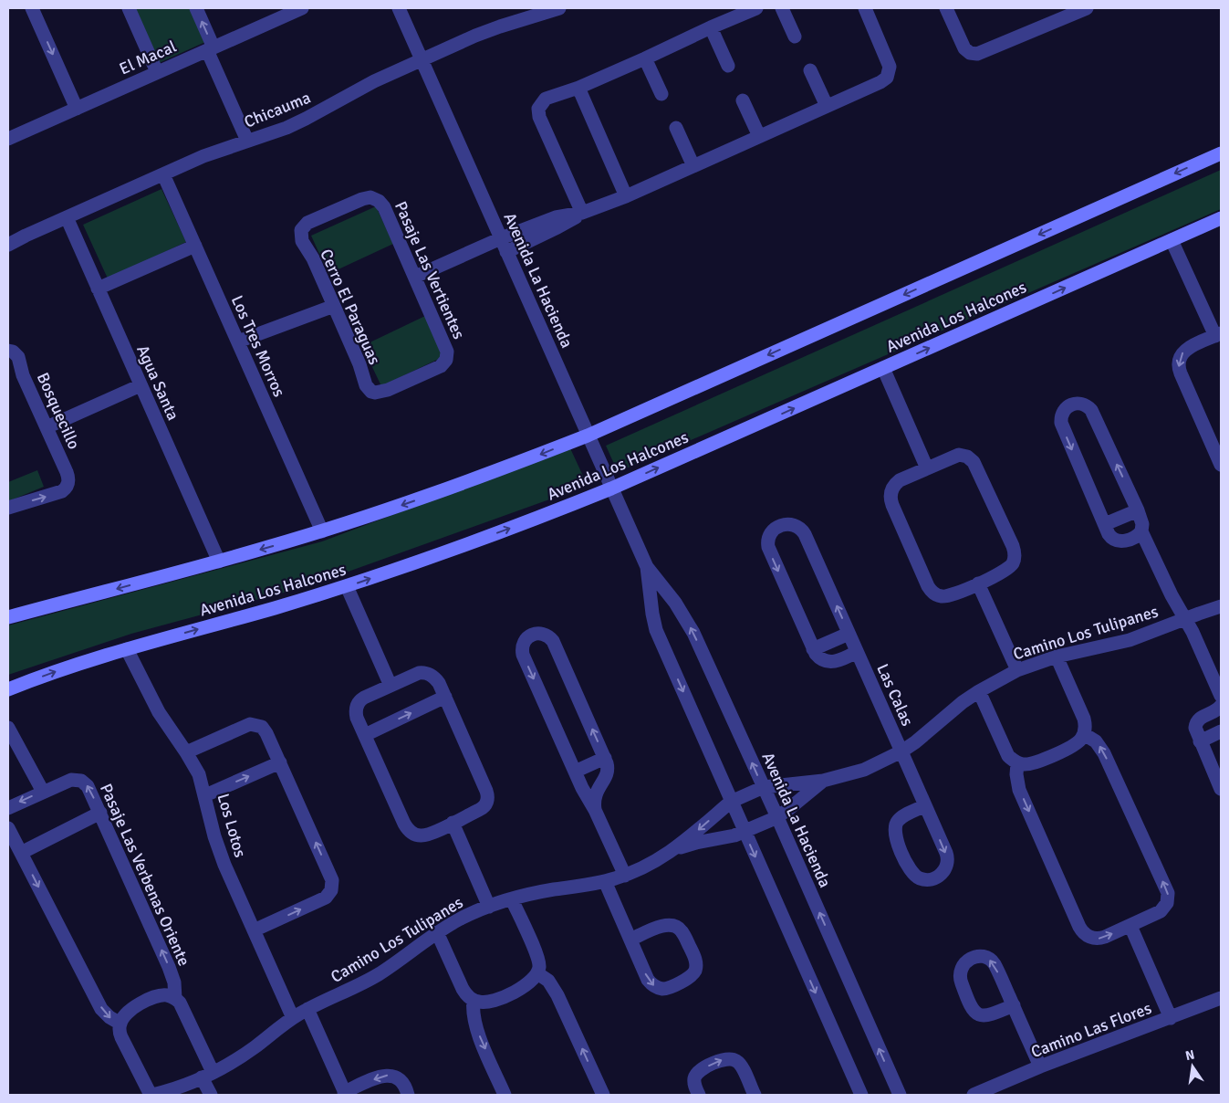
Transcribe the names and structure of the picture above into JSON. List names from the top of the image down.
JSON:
{
  "streets": {
    "street": [
      "El Macal",
      "Chicauma",
      "Pasaje Las Vertientes",
      "Avenida La Hacienda",
      "Cerro El Paraguas",
      "Avenida Los Halcones",
      "Los Tres Morros",
      "Agua Santa",
      "Bosquecillo",
      "Camino Los Tulipanes",
      "Las Calas",
      "Los Lotos",
      "Pasaje Las Verbenas Oriente",
      "Camino Las Flores"
    ]
  },
  "crossings": [
    ["Chicauma", "Avenida La Hacienda"],
    ["Chicauma", "Los Tres Morros"],
    ["Chicauma", "Agua Santa"],
    ["Pasaje Las Vertientes", "Cerro El Paraguas"],
    ["Avenida La Hacienda", "Avenida Los Halcones"],
    ["Avenida La Hacienda", "Camino Los Tulipanes"],
    ["Avenida Los Halcones", "Los Lotos"],
    ["Camino Los Tulipanes", "Las Calas"],
    ["Camino Los Tulipanes", "Los Lotos"]
  ],
  "north": "top"
}
